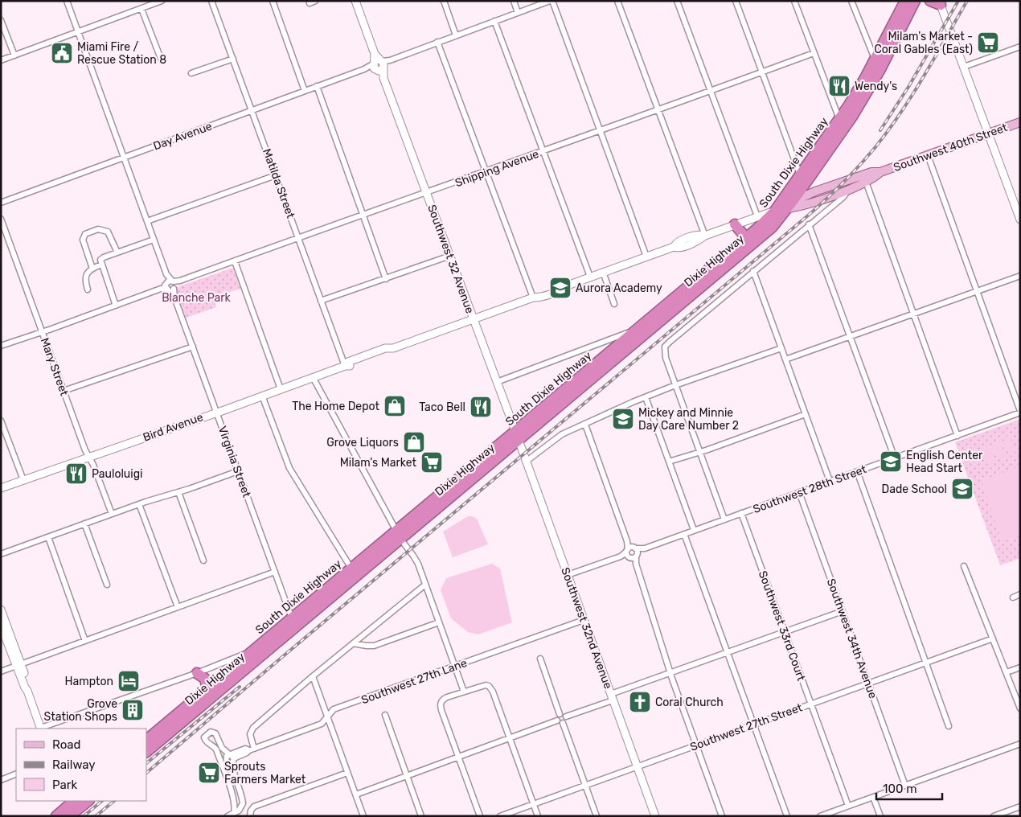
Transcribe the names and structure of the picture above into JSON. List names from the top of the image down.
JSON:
{
  "streets": {
    "highway": ["South Dixie Highway", "Dixie Highway"],
    "main road": ["Southwest 40th Street"],
    "street": [
      "Day Avenue",
      "Shipping Avenue",
      "Matilda Street",
      "Southwest 32 Avenue",
      "Mary Street",
      "Bird Avenue",
      "Virginia Street",
      "Southwest 28th Street",
      "Southwest 33rd Court",
      "Southwest 32nd Avenue",
      "Southwest 34th Avenue",
      "Southwest 27th Lane",
      "Southwest 27th Street"
    ]
  },
  "crossings": [
    ["Day Avenue", "Matilda Street"],
    ["Day Avenue", "Southwest 32 Avenue"],
    ["Southwest 40th Street", "South Dixie Highway"],
    ["Southwest 40th Street", "Dixie Highway"],
    ["Southwest 40th Street", "Bird Avenue"],
    ["South Dixie Highway", "Southwest 32 Avenue"],
    ["South Dixie Highway", "Dixie Highway"],
    ["South Dixie Highway", "Bird Avenue"],
    ["South Dixie Highway", "Virginia Street"],
    ["South Dixie Highway", "Southwest 32nd Avenue"],
    ["Shipping Avenue", "Matilda Street"],
    ["Shipping Avenue", "Southwest 32 Avenue"],
    ["Shipping Avenue", "Virginia Street"],
    ["Matilda Street", "Bird Avenue"],
    ["Southwest 32 Avenue", "Dixie Highway"],
    ["Southwest 32 Avenue", "Bird Avenue"],
    ["Southwest 32 Avenue", "Southwest 32nd Avenue"],
    ["Dixie Highway", "Virginia Street"],
    ["Dixie Highway", "Southwest 32nd Avenue"],
    ["Mary Street", "Bird Avenue"],
    ["Bird Avenue", "Virginia Street"],
    ["Southwest 28th Street", "Southwest 33rd Court"],
    ["Southwest 28th Street", "Southwest 34th Avenue"],
    ["Southwest 33rd Court", "Southwest 27th Street"],
    ["Southwest 32nd Avenue", "Southwest 27th Lane"],
    ["Southwest 32nd Avenue", "Southwest 27th Street"],
    ["Southwest 34th Avenue", "Southwest 27th Street"]
  ],
  "parks": ["Blanche Park"],
  "places": {
    "supermarket": ["Milam's Market - Coral Gables (East)", "Milam's Market", "Sprouts Farmers Market"],
    "public building": ["Miami Fire / Rescue Station 8"],
    "restaurant": ["Wendy's", "Taco Bell", "Pauloluigi"],
    "school or university": [
      "Aurora Academy",
      "Mickey and Minnie Day Care Number 2",
      "English Center Head Start",
      "Dade School"
    ],
    "shop": ["The Home Depot", "Grove Liquors"],
    "hotel": ["Hampton"],
    "church": ["Coral Church"],
    "building": ["Grove Station Shops"]
  },
  "legend": ["Road", "Railway", "Park"],
  "scale_bar": "100 m"
}
